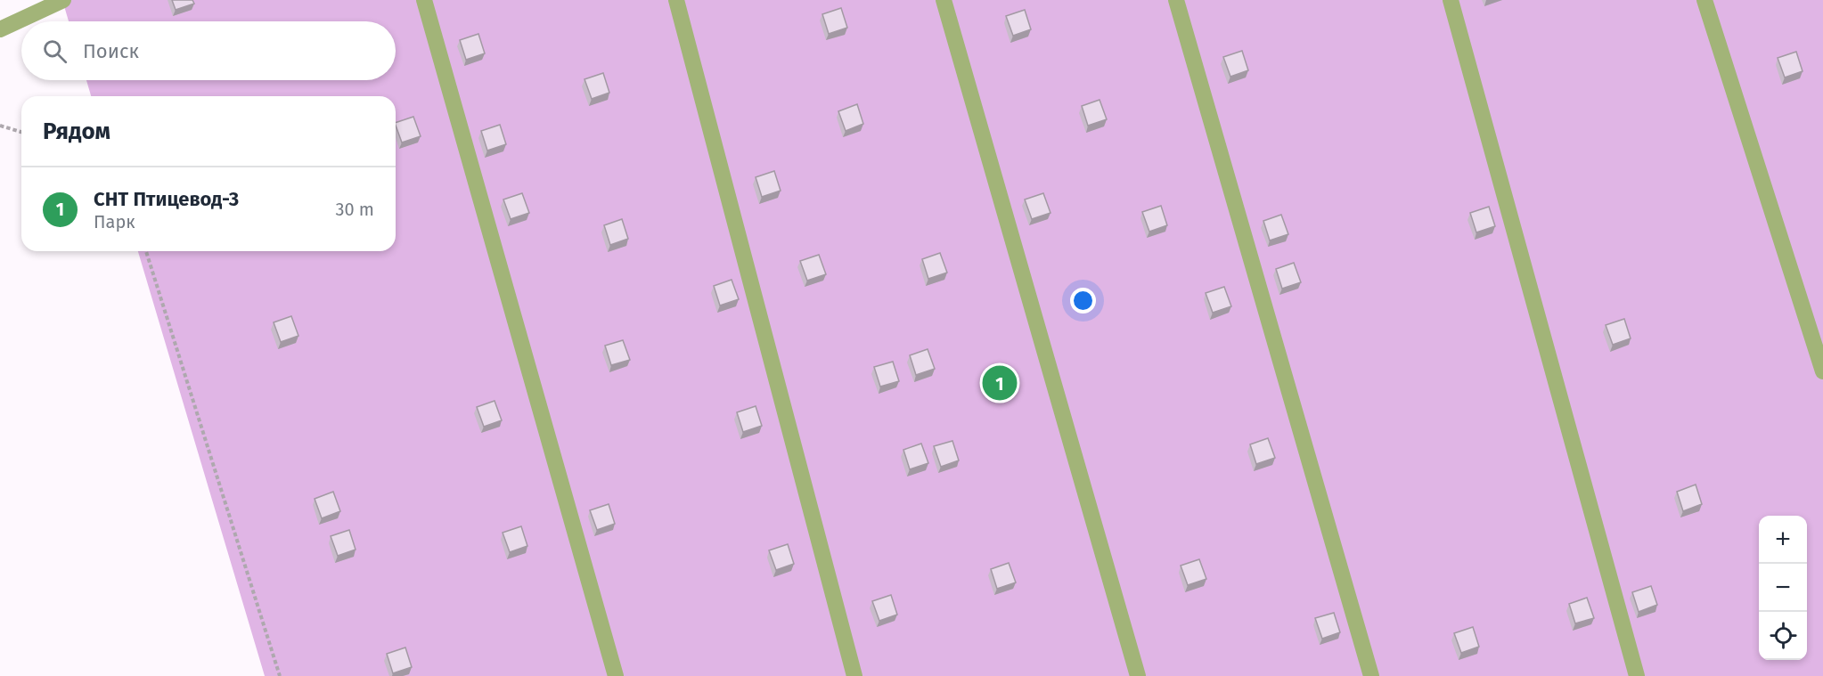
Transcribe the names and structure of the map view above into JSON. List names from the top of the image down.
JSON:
{
  "page": {
    "search": "Поиск",
    "heading": "Рядом",
    "list": [
      {
        "mark": "1",
        "name": "СНТ Птицевод-3",
        "note": "Парк",
        "value": "30 m"
      }
    ],
    "pins": "1",
    "map_buttons": ["+", "−"]
  }
}
